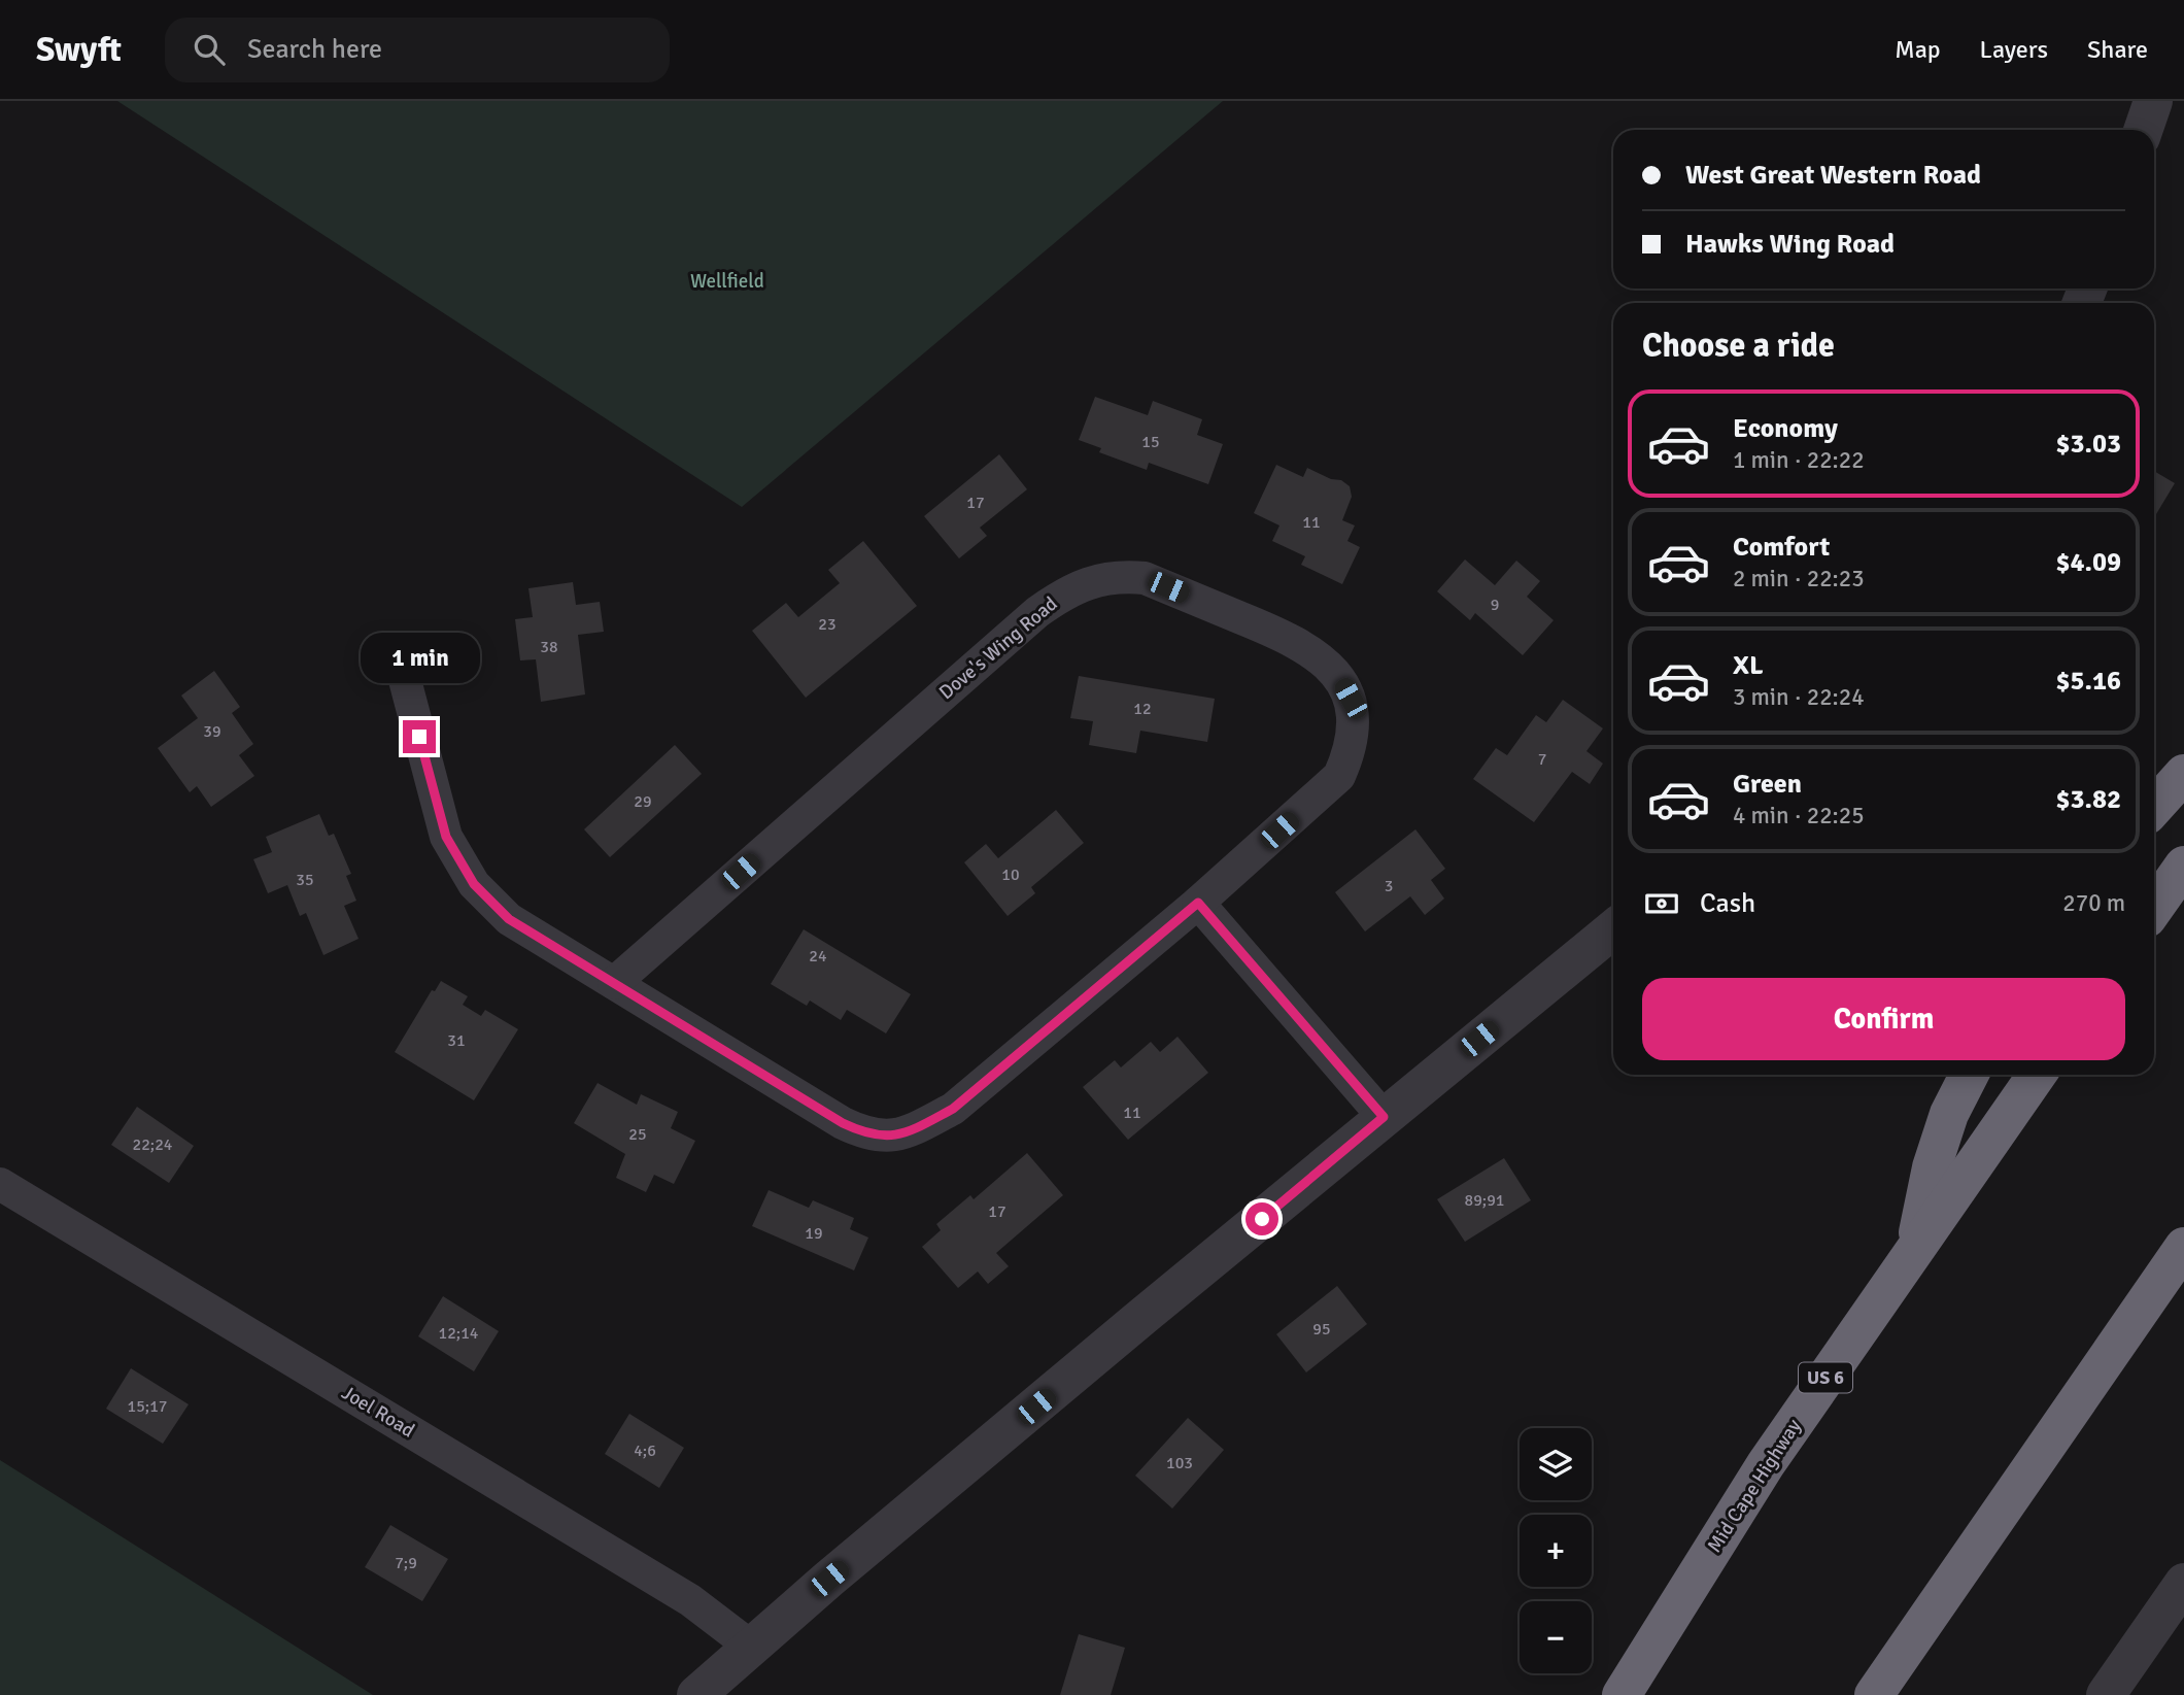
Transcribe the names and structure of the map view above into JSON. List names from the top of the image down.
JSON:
{
  "streets": {
    "highway": ["US 6", "Mid Cape Highway"],
    "street": ["Dove's Wing Road", "Joel Road"]
  },
  "parks": ["Wellfield"],
  "house_numbers": [
    "15",
    "17",
    "11",
    "9",
    "23",
    "38",
    "12",
    "39",
    "7",
    "29",
    "10",
    "35",
    "3",
    "24",
    "31",
    "11",
    "25",
    "22;24",
    "89;91",
    "17",
    "19",
    "95",
    "12;14",
    "15;17",
    "4;6",
    "103",
    "7;9"
  ],
  "page": {
    "header": "Swyft",
    "search": "Search here",
    "nav": ["Map", "Layers", "Share"],
    "banner": ["West Great Western Road", "Hawks Wing Road"],
    "heading": "Choose a ride",
    "list": [
      {
        "name": "Economy",
        "note": "1 min · 22:22",
        "value": "$3.03"
      },
      {
        "name": "Comfort",
        "note": "2 min · 22:23",
        "value": "$4.09"
      },
      {
        "name": "XL",
        "note": "3 min · 22:24",
        "value": "$5.16"
      },
      {
        "name": "Green",
        "note": "4 min · 22:25",
        "value": "$3.82"
      }
    ],
    "bubble": "1 min",
    "pay": ["Cash", "270 m"],
    "buttons": "Confirm",
    "map_buttons": ["+", "−"]
  }
}
